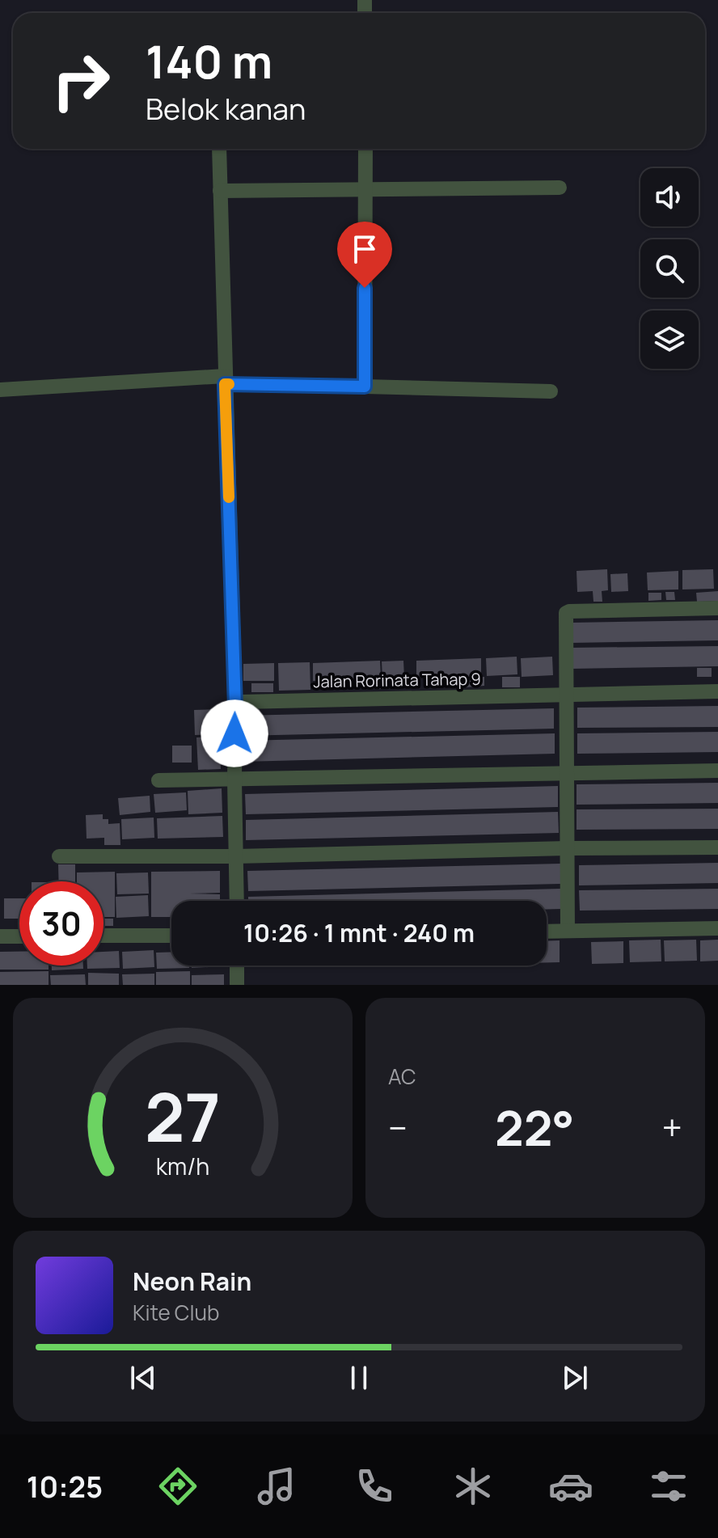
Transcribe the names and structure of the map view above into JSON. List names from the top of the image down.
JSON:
{
  "streets": {
    "street": ["Jalan Rorinata Tahap 9"]
  },
  "page": {
    "turn": ["140 m", "Belok kanan"],
    "limit": "30",
    "trip": "10:26 · 1 mnt · 240 m",
    "tile": "AC",
    "heat": ["−", "22°", "+"],
    "song": ["Neon Rain", "Kite Club"],
    "tabs": "10:25",
    "gauge": ["27", "km/h"]
  }
}
